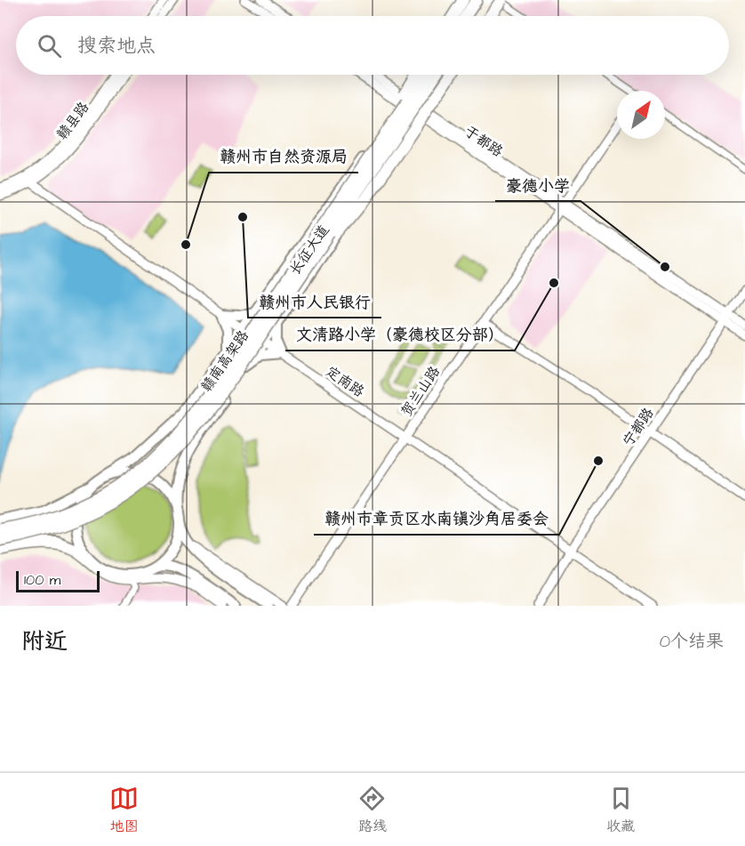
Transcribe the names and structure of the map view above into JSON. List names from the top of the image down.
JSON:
{
  "streets": {
    "highway": ["赣南高架路"],
    "main road": ["长征大道"],
    "street": [
      "赣县路",
      "于都路",
      "定南路",
      "贺兰山路",
      "宁都路"
    ]
  },
  "crossings": [
    ["赣县路", "定南路"],
    ["于都路", "长征大道"],
    ["于都路", "贺兰山路"],
    ["于都路", "宁都路"],
    ["长征大道", "定南路"],
    ["定南路", "贺兰山路"],
    ["定南路", "宁都路"]
  ],
  "places": [
    "赣州市人民银行",
    "赣州市自然资源局",
    "豪德小学",
    "文清路小学（豪德校区分部）",
    "赣州市章贡区水南镇沙角居委会"
  ],
  "scale_bar": "100 m",
  "north": "top right",
  "page": {
    "search": "搜索地点",
    "scale": "100 m",
    "heading": ["附近", "0个结果"],
    "nav": ["地图", "路线", "收藏"]
  }
}
